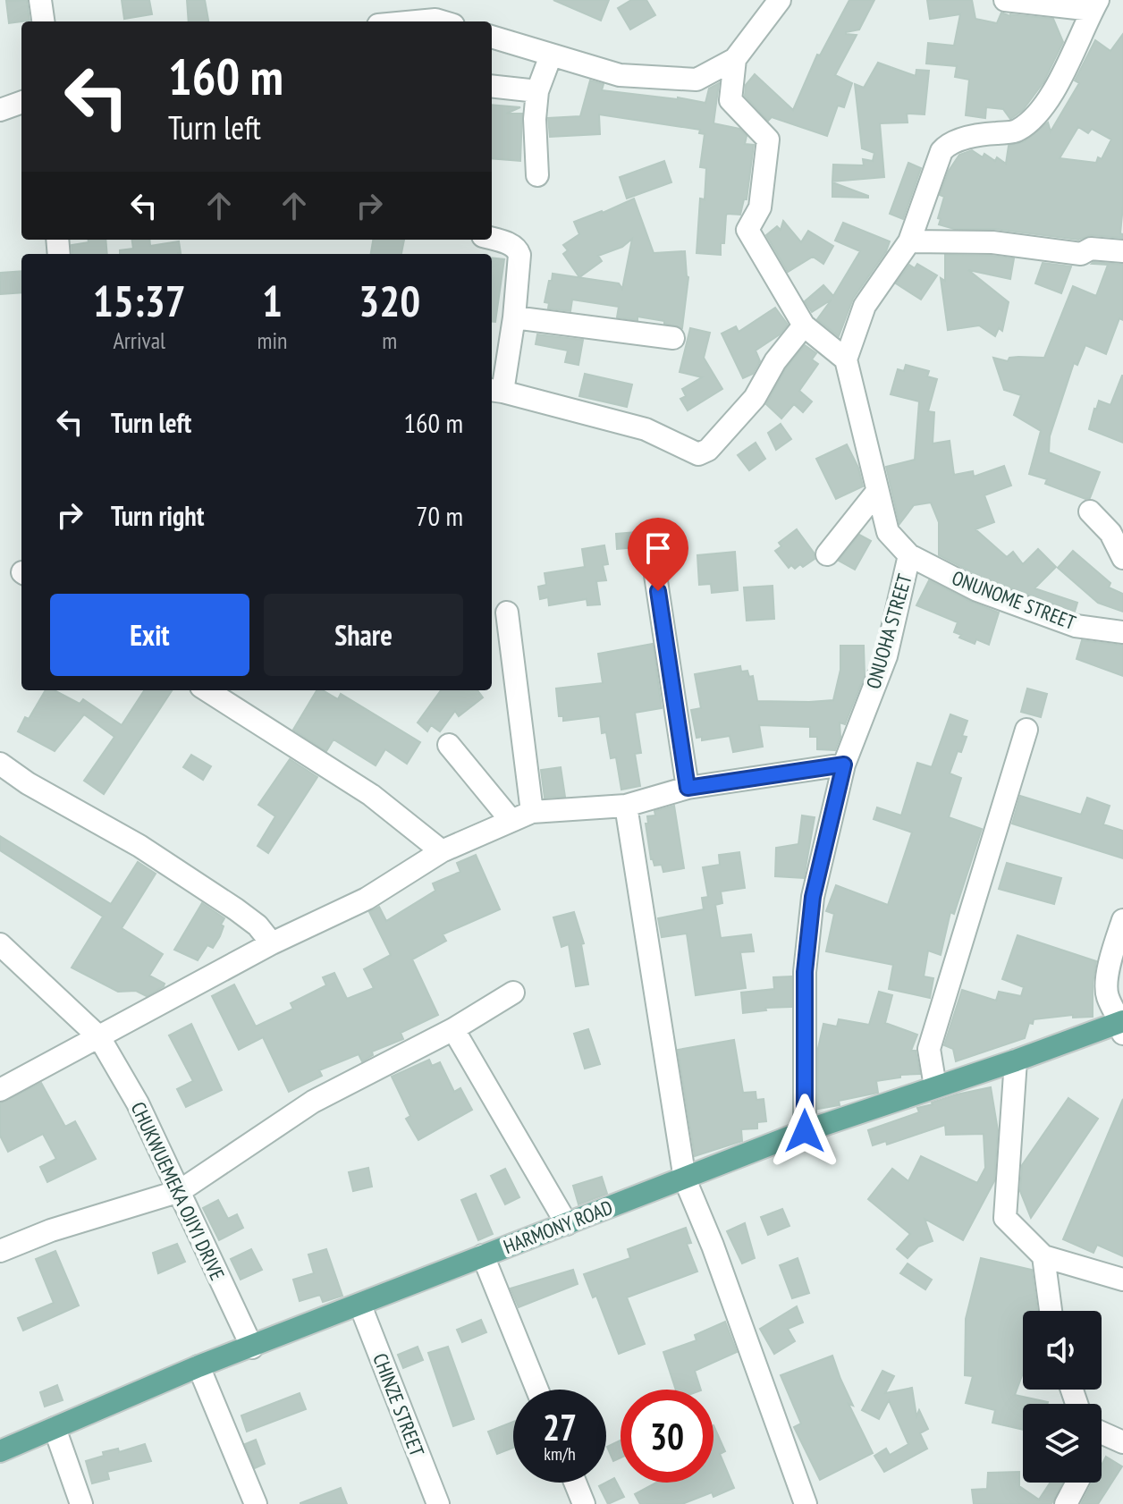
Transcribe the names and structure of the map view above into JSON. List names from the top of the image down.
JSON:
{
  "streets": {
    "main road": ["HARMONY ROAD"],
    "street": [
      "ONUNOME STREET",
      "ONUOHA STREET",
      "CHUKWUEMEKA OJIYI DRIVE",
      "CHINZE STREET"
    ]
  },
  "crossings": [
    ["ONUNOME STREET", "ONUOHA STREET"],
    ["ONUOHA STREET", "HARMONY ROAD"],
    ["CHUKWUEMEKA OJIYI DRIVE", "HARMONY ROAD"],
    ["HARMONY ROAD", "CHINZE STREET"]
  ],
  "page": {
    "turn": ["160 m", "Turn left"],
    "eta": [
      "15:37",
      "Arrival",
      "1",
      "min",
      "320",
      "m"
    ],
    "list": [
      {
        "name": "Turn left",
        "value": "160 m"
      },
      {
        "name": "Turn right",
        "value": "70 m"
      }
    ],
    "buttons": ["Exit", "Share"],
    "speed": "27 km/h",
    "limit": "30"
  }
}
